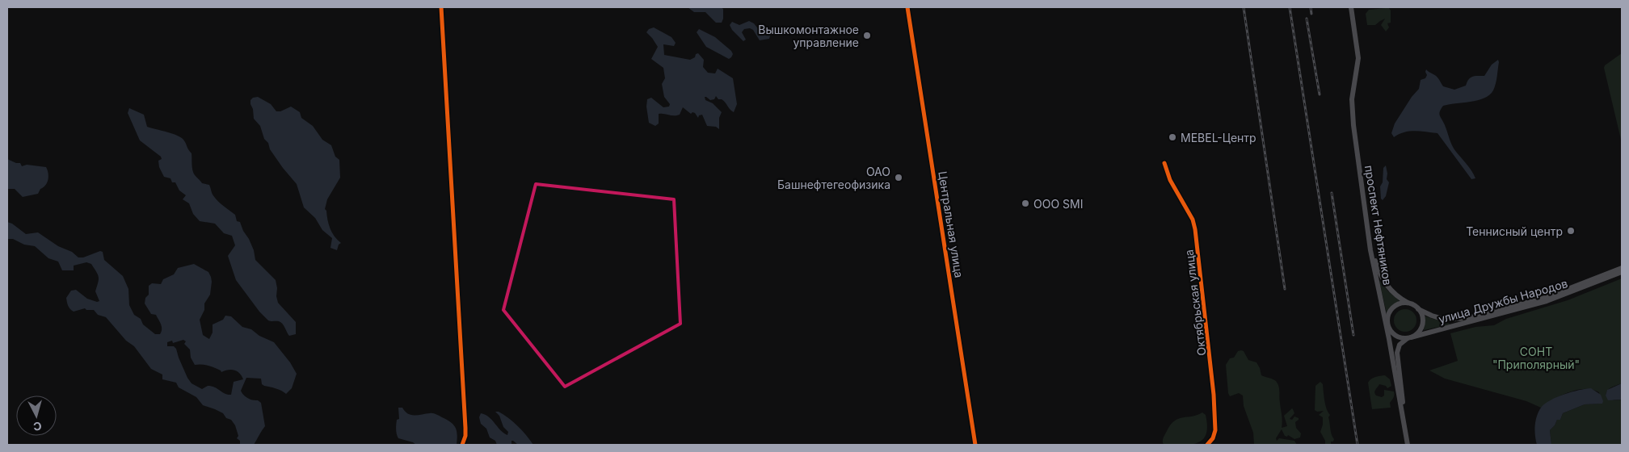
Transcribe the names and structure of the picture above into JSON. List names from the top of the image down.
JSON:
{
  "streets": {
    "main road": ["проспект Нефтяников", "улица Дружбы Народов"],
    "street": ["Центральная улица", "Октябрьская улица"]
  },
  "parks": ["СОНТ \"Приполярный\""],
  "places": [
    "Вышкомонтажное управление",
    "MEBEL-Центр",
    "ОАО Башнефтегеофизика",
    "OOO SMI",
    "Теннисный центр"
  ],
  "north": "bottom"
}
